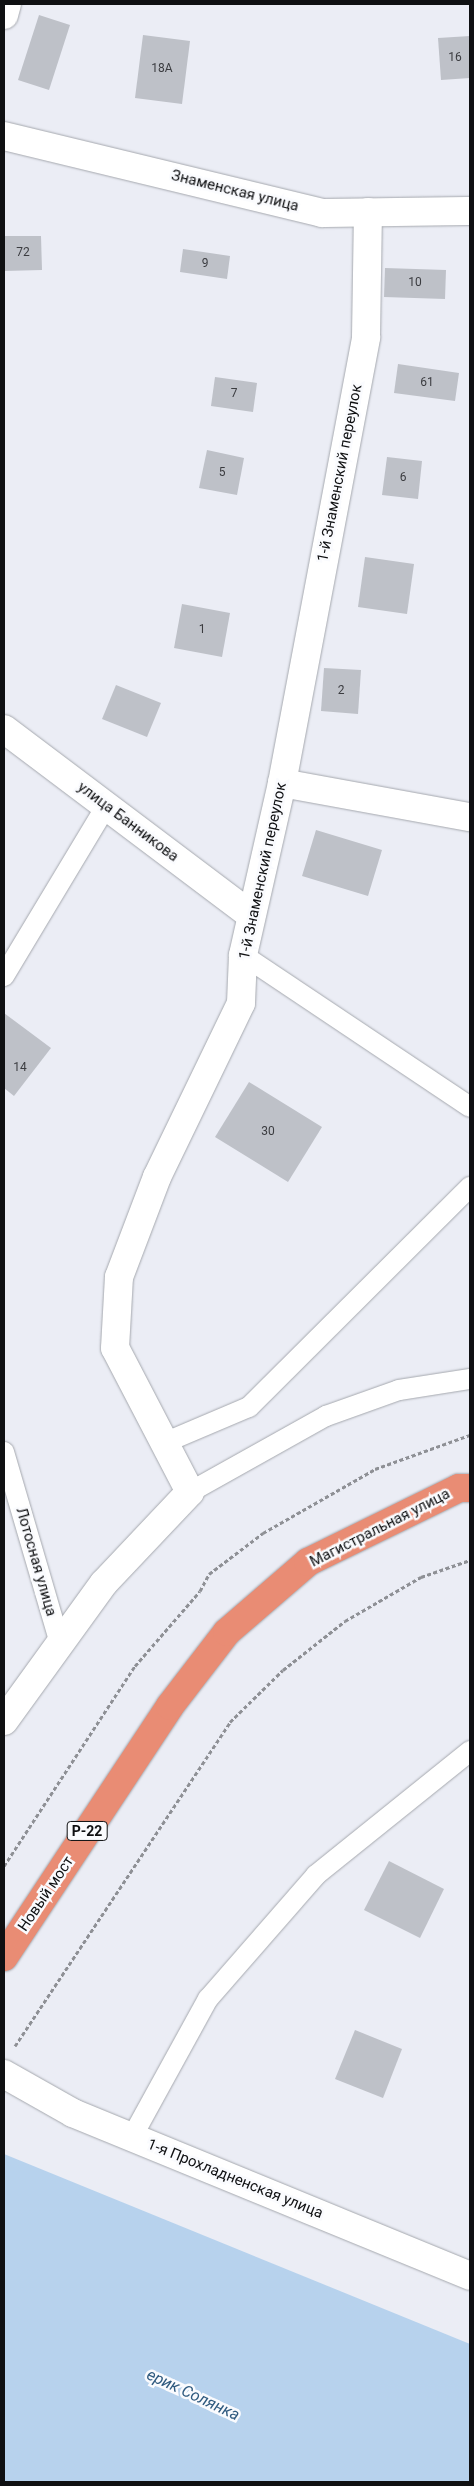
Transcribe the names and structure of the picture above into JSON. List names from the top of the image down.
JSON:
{
  "streets": {
    "highway": ["Магистральная улица", "Р-22", "Новый мост"],
    "street": [
      "Знаменская улица",
      "1-й Знаменский переулок",
      "улица Банникова",
      "1-я Прохладненская улица"
    ],
    "lane": ["Лотосная улица"]
  },
  "crossings": [
    ["Знаменская улица", "1-й Знаменский переулок"],
    ["1-й Знаменский переулок", "улица Банникова"],
    ["Магистральная улица", "Новый мост"]
  ],
  "water": ["ерик Солянка"],
  "house_numbers": [
    "16",
    "18А",
    "72",
    "9",
    "10",
    "61",
    "7",
    "5",
    "6",
    "1",
    "2",
    "14",
    "30"
  ]
}
